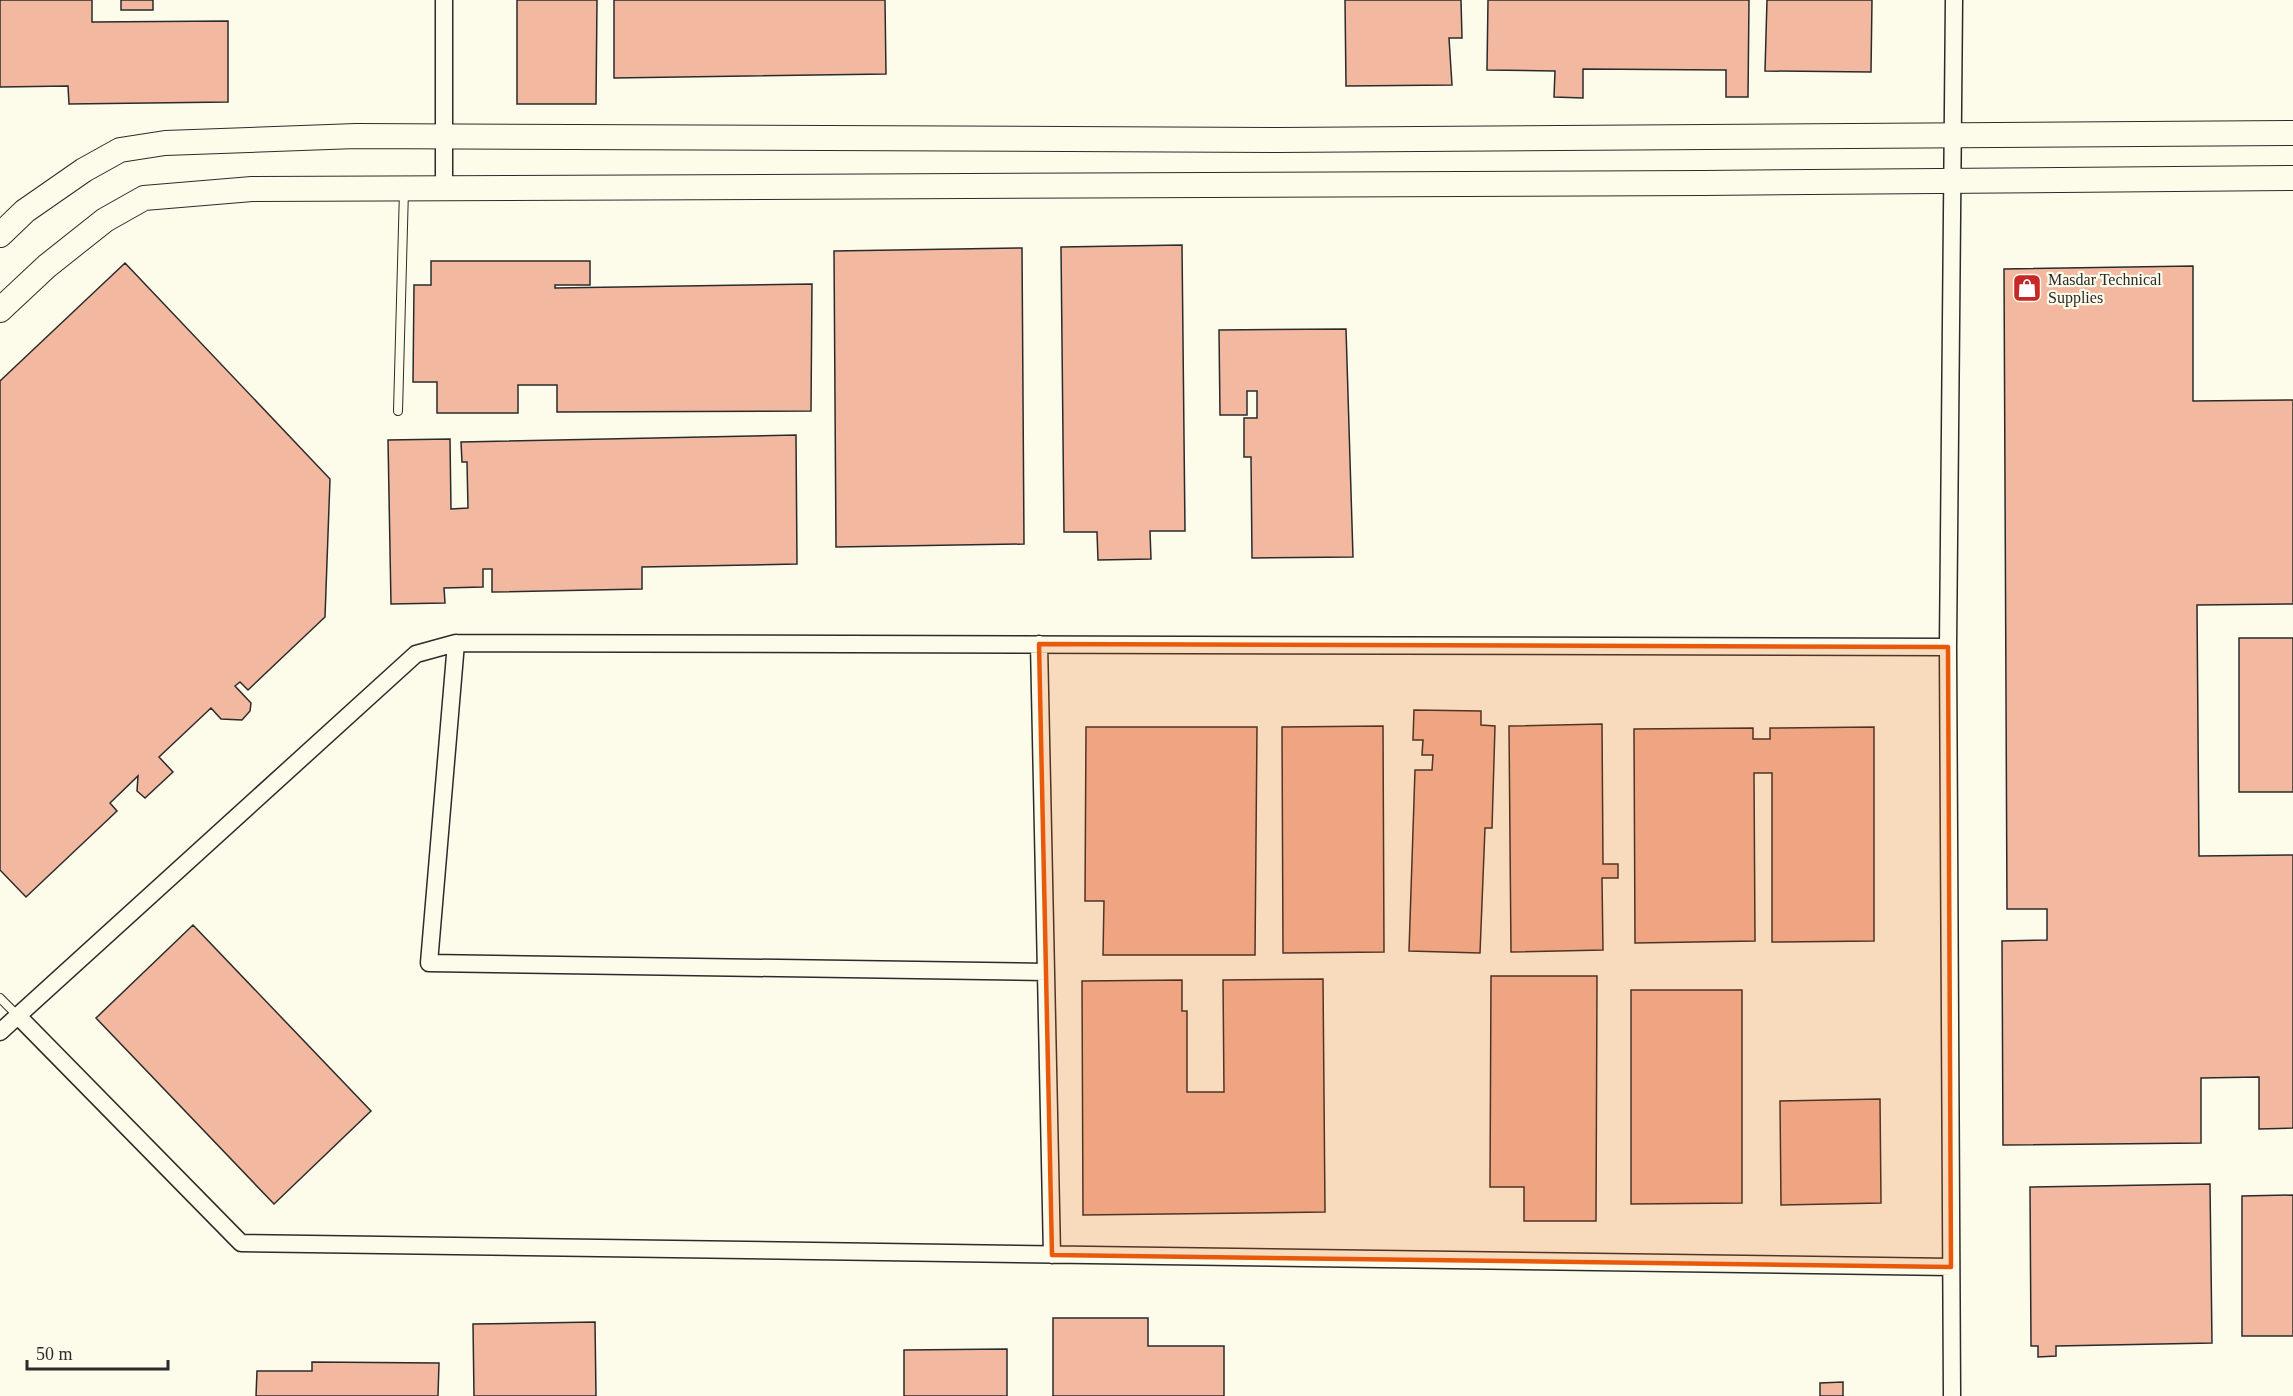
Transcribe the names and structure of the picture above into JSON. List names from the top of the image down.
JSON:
{
  "places": {
    "shop": ["Masdar Technical Supplies"]
  },
  "scale_bar": "50 m"
}
